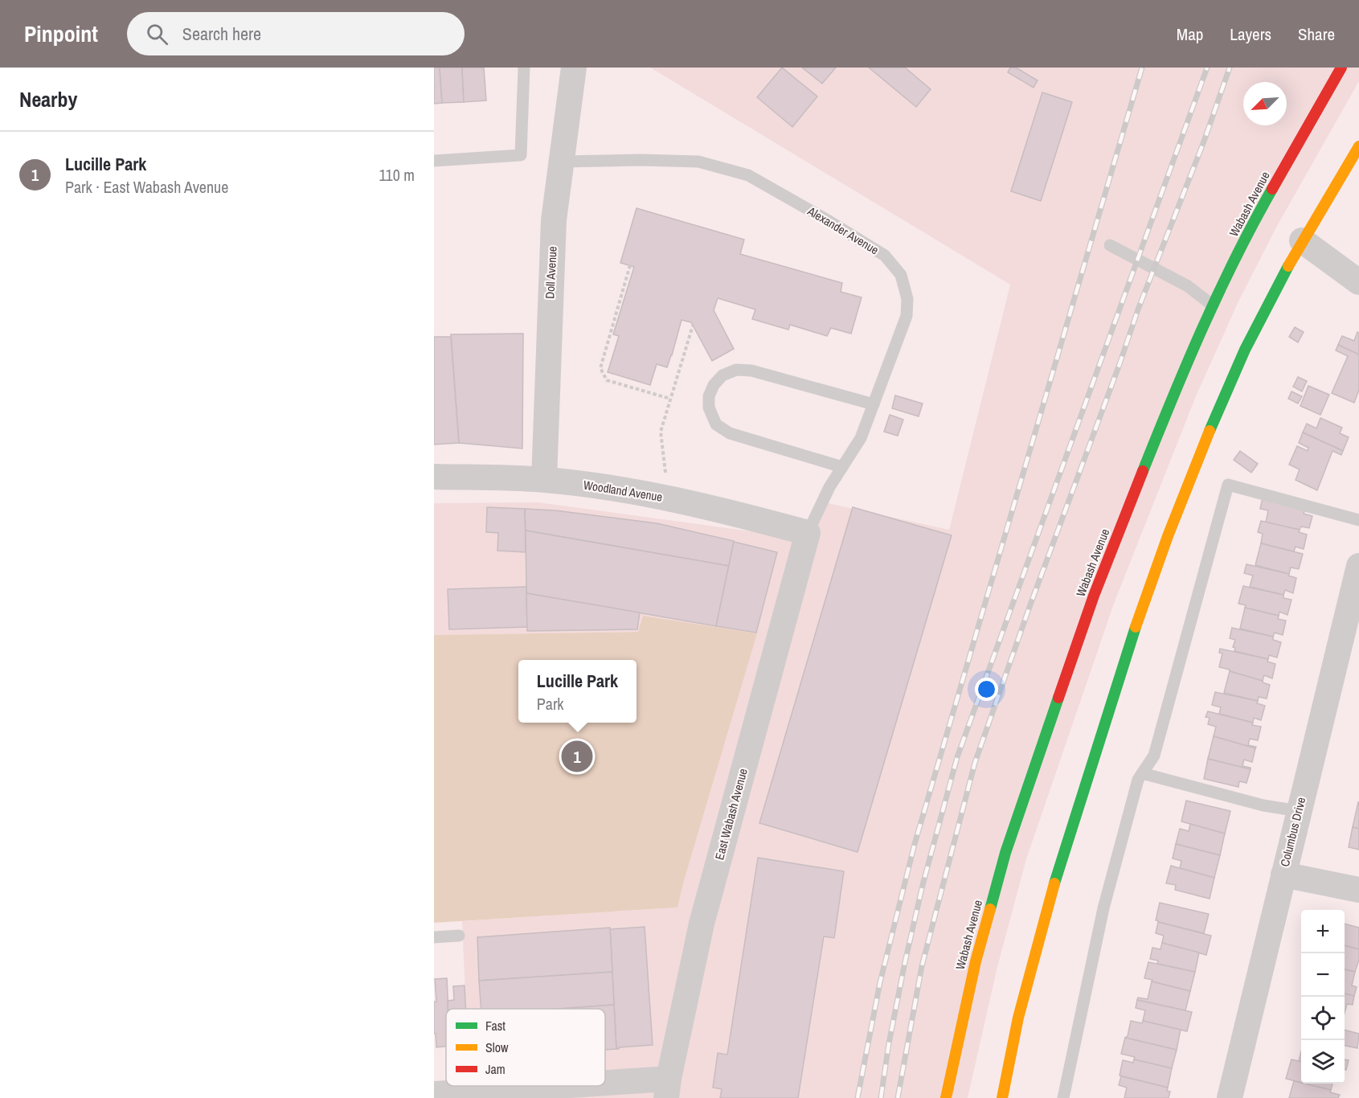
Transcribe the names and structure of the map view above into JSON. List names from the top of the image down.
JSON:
{
  "streets": {
    "main road": ["Wabash Avenue"],
    "street": [
      "Doll Avenue",
      "Woodland Avenue",
      "East Wabash Avenue",
      "Columbus Drive"
    ],
    "lane": ["Alexander Avenue"]
  },
  "crossings": [
    ["Alexander Avenue", "Doll Avenue"],
    ["Alexander Avenue", "Woodland Avenue"],
    ["Alexander Avenue", "East Wabash Avenue"],
    ["Doll Avenue", "Woodland Avenue"],
    ["Woodland Avenue", "East Wabash Avenue"]
  ],
  "legend": ["Fast", "Slow", "Jam"],
  "north": "bottom left",
  "page": {
    "header": "Pinpoint",
    "search": "Search here",
    "nav": ["Map", "Layers", "Share"],
    "heading": "Nearby",
    "list": [
      {
        "mark": "1",
        "name": "Lucille Park",
        "note": "Park · East Wabash Avenue",
        "value": "110 m"
      }
    ],
    "popup": ["Lucille Park", "Park"],
    "pins": "1",
    "map_buttons": ["+", "−"]
  }
}
